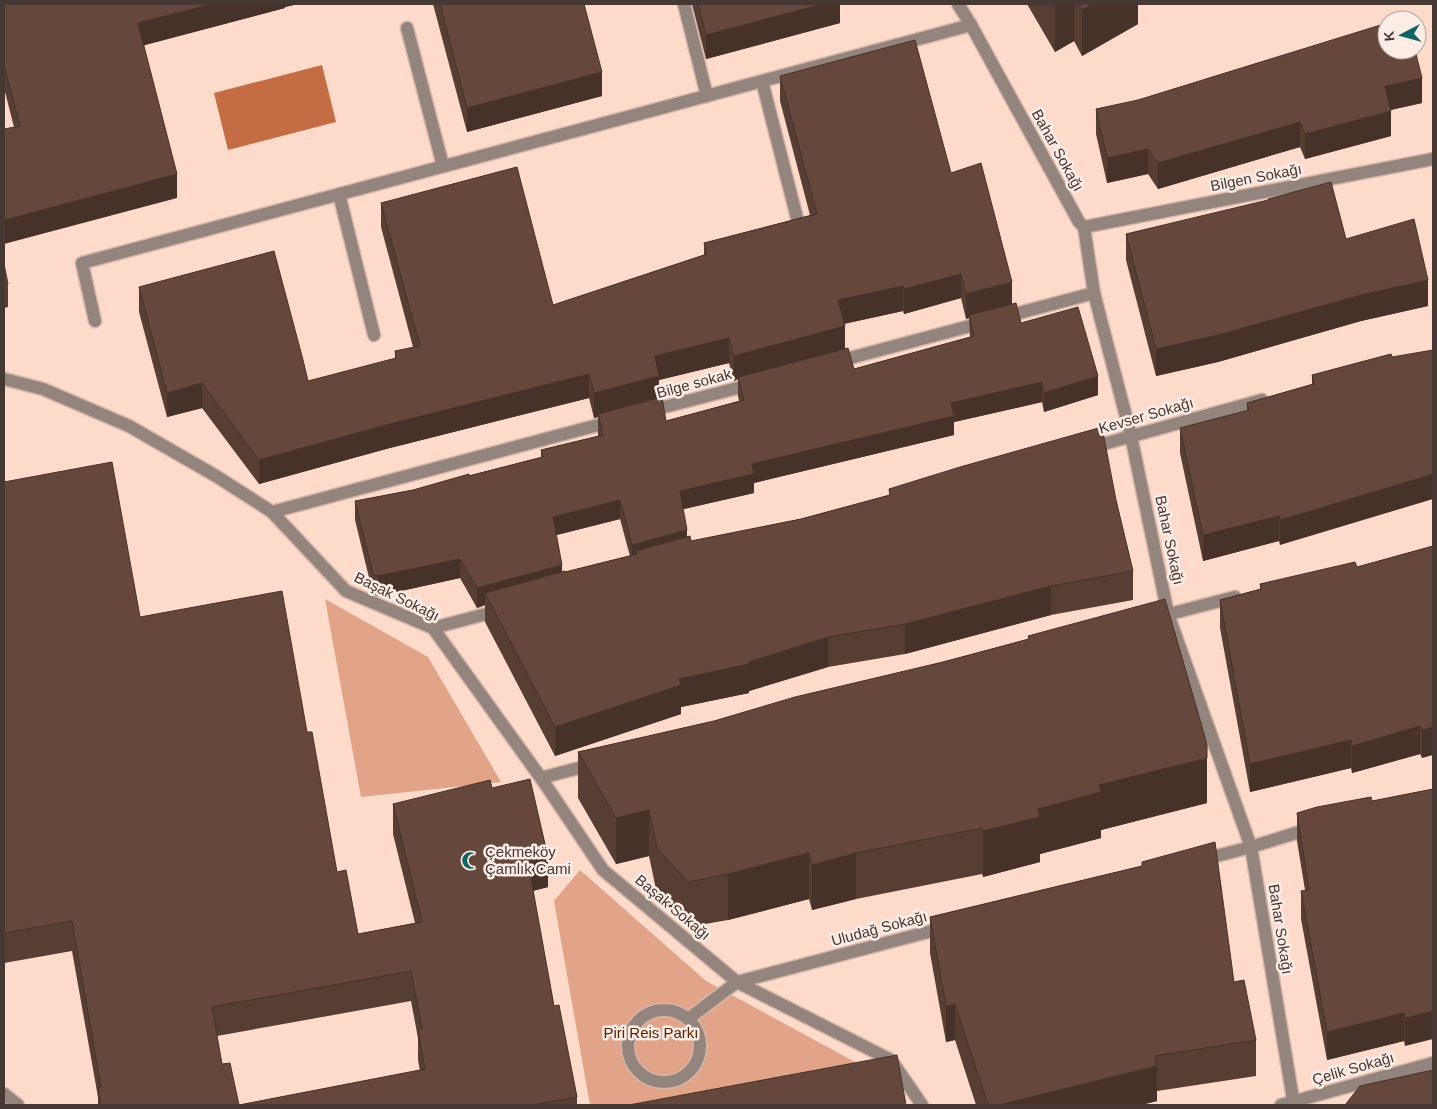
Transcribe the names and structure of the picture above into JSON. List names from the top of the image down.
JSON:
{
  "streets": {
    "street": [
      "Bahar Sokağı",
      "Bilgen Sokağı",
      "Bilge sokak",
      "Kevser Sokağı",
      "Başak Sokağı",
      "Uludağ Sokağı",
      "Çelik Sokağı"
    ]
  },
  "crossings": [
    ["Bahar Sokağı", "Bilgen Sokağı"],
    ["Bahar Sokağı", "Kevser Sokağı"],
    ["Bahar Sokağı", "Çelik Sokağı"],
    ["Bilge sokak", "Başak Sokağı"],
    ["Başak Sokağı", "Uludağ Sokağı"]
  ],
  "parks": ["Piri Reis Parkı"],
  "places": {
    "mosque": ["Çekmeköy Çamlık Cami"]
  },
  "north": "left"
}
